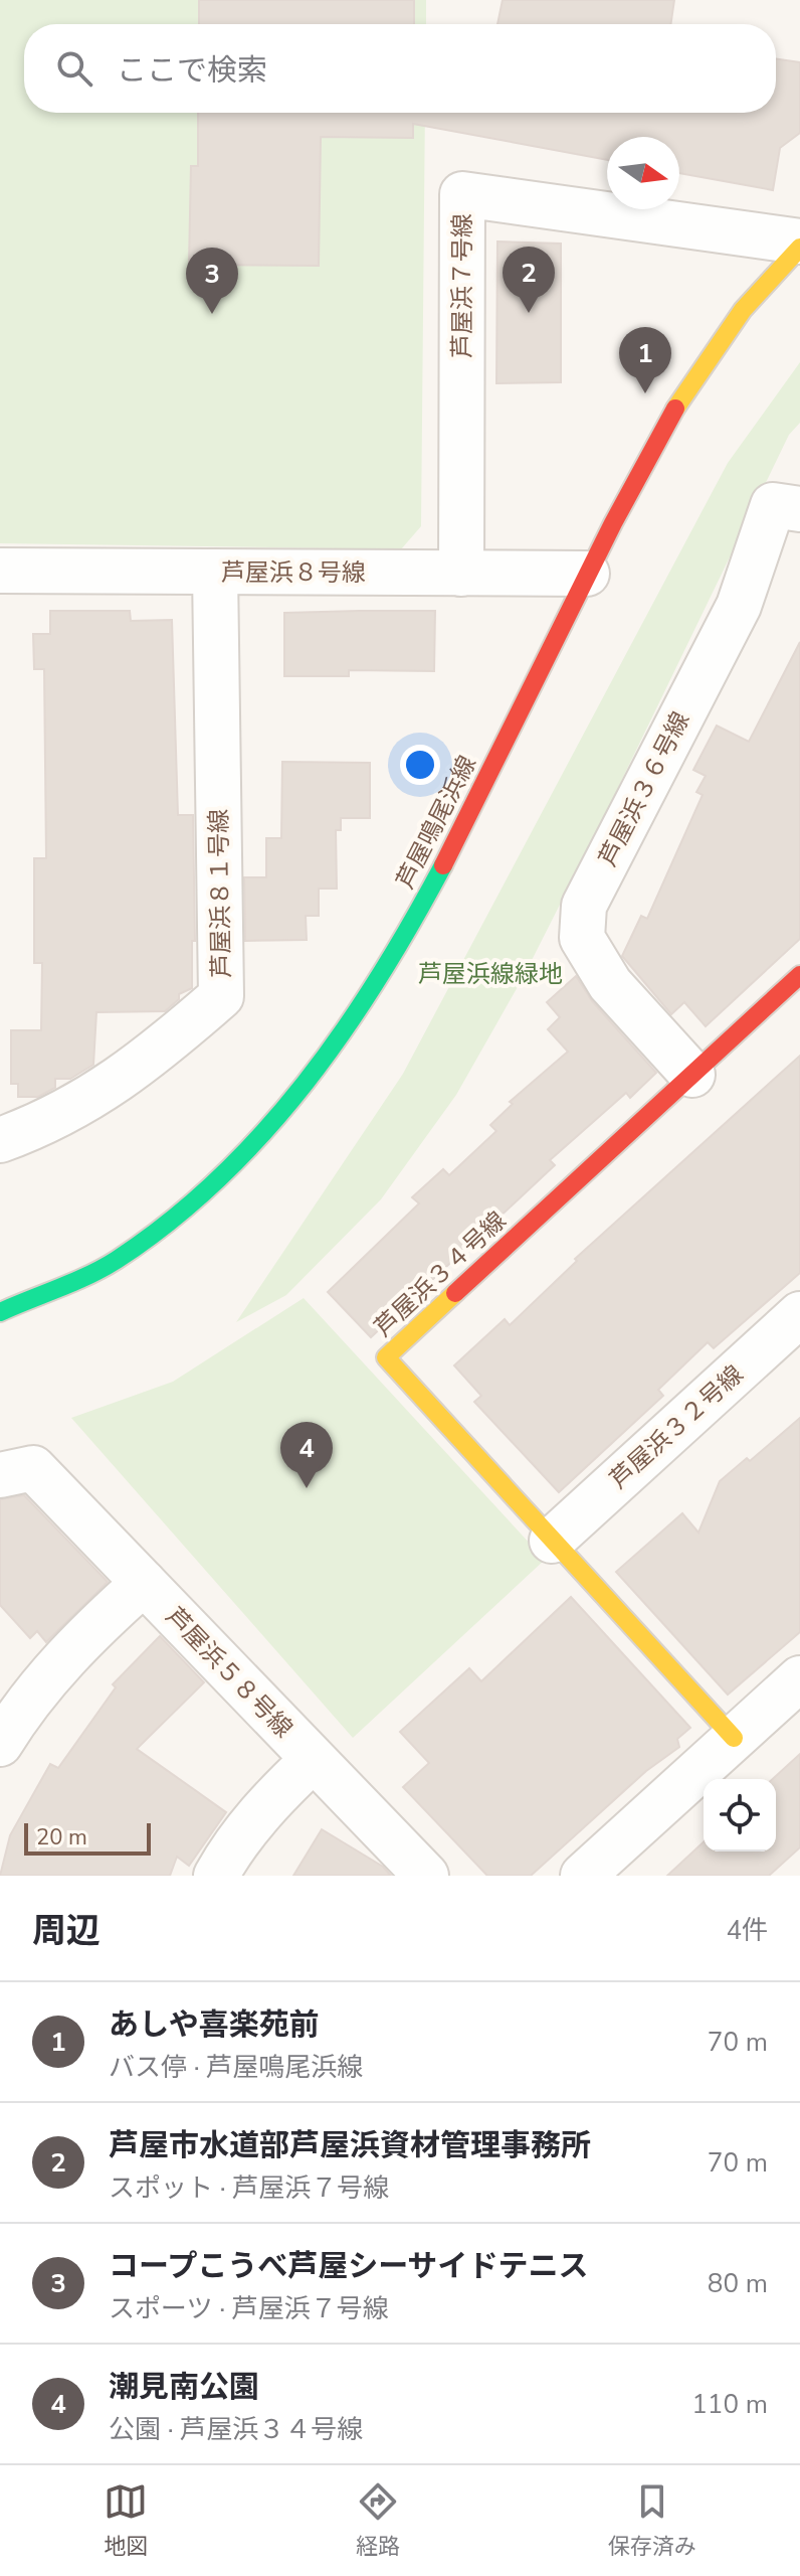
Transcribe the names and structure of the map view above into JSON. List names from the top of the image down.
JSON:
{
  "streets": {
    "main road": ["芦屋鳴尾浜線", "芦屋浜３４号線"],
    "street": [
      "芦屋浜７号線",
      "芦屋浜８号線",
      "芦屋浜３６号線",
      "芦屋浜８１号線",
      "芦屋浜３２号線",
      "芦屋浜５８号線"
    ]
  },
  "crossings": [
    ["芦屋浜７号線", "芦屋浜８号線"],
    ["芦屋浜８号線", "芦屋鳴尾浜線"],
    ["芦屋浜８号線", "芦屋浜８１号線"],
    ["芦屋浜３６号線", "芦屋浜３４号線"],
    ["芦屋浜３４号線", "芦屋浜３２号線"]
  ],
  "parks": ["芦屋浜線緑地"],
  "scale_bar": "20 m",
  "north": "right",
  "page": {
    "search": "ここで検索",
    "pins": [
      "2",
      "3",
      "1",
      "4"
    ],
    "scale": "20 m",
    "heading": ["周辺", "4件"],
    "list": [
      {
        "mark": "1",
        "name": "あしや喜楽苑前",
        "note": "バス停 · 芦屋鳴尾浜線",
        "value": "70 m"
      },
      {
        "mark": "2",
        "name": "芦屋市水道部芦屋浜資材管理事務所",
        "note": "スポット · 芦屋浜７号線",
        "value": "70 m"
      },
      {
        "mark": "3",
        "name": "コープこうべ芦屋シーサイドテニス",
        "note": "スポーツ · 芦屋浜７号線",
        "value": "80 m"
      },
      {
        "mark": "4",
        "name": "潮見南公園",
        "note": "公園 · 芦屋浜３４号線",
        "value": "110 m"
      }
    ],
    "nav": ["地図", "経路", "保存済み"]
  }
}
